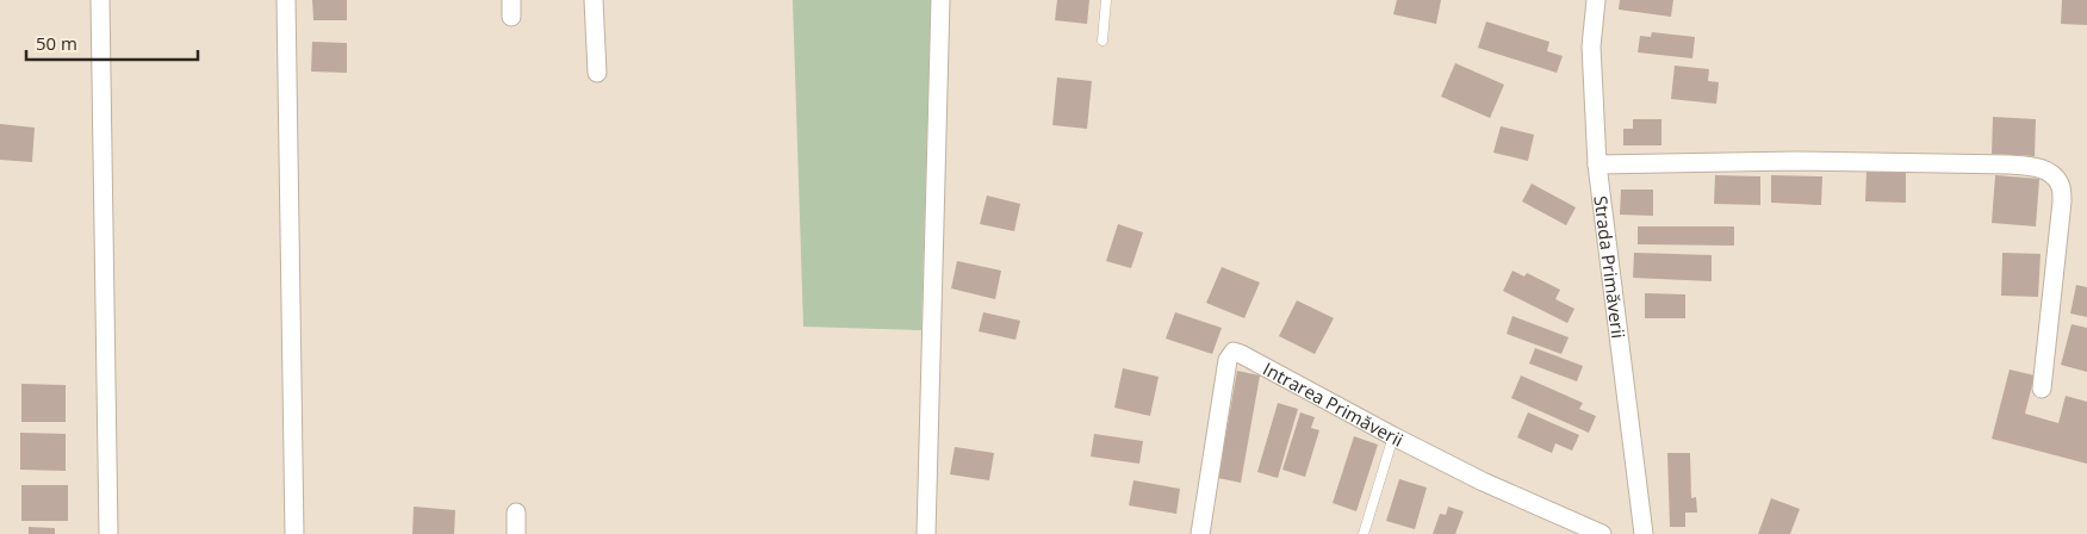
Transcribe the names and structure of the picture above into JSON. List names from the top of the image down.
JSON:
{
  "streets": {
    "street": ["Strada Primăverii", "Intrarea Primăverii"]
  },
  "scale_bar": "50 m"
}
